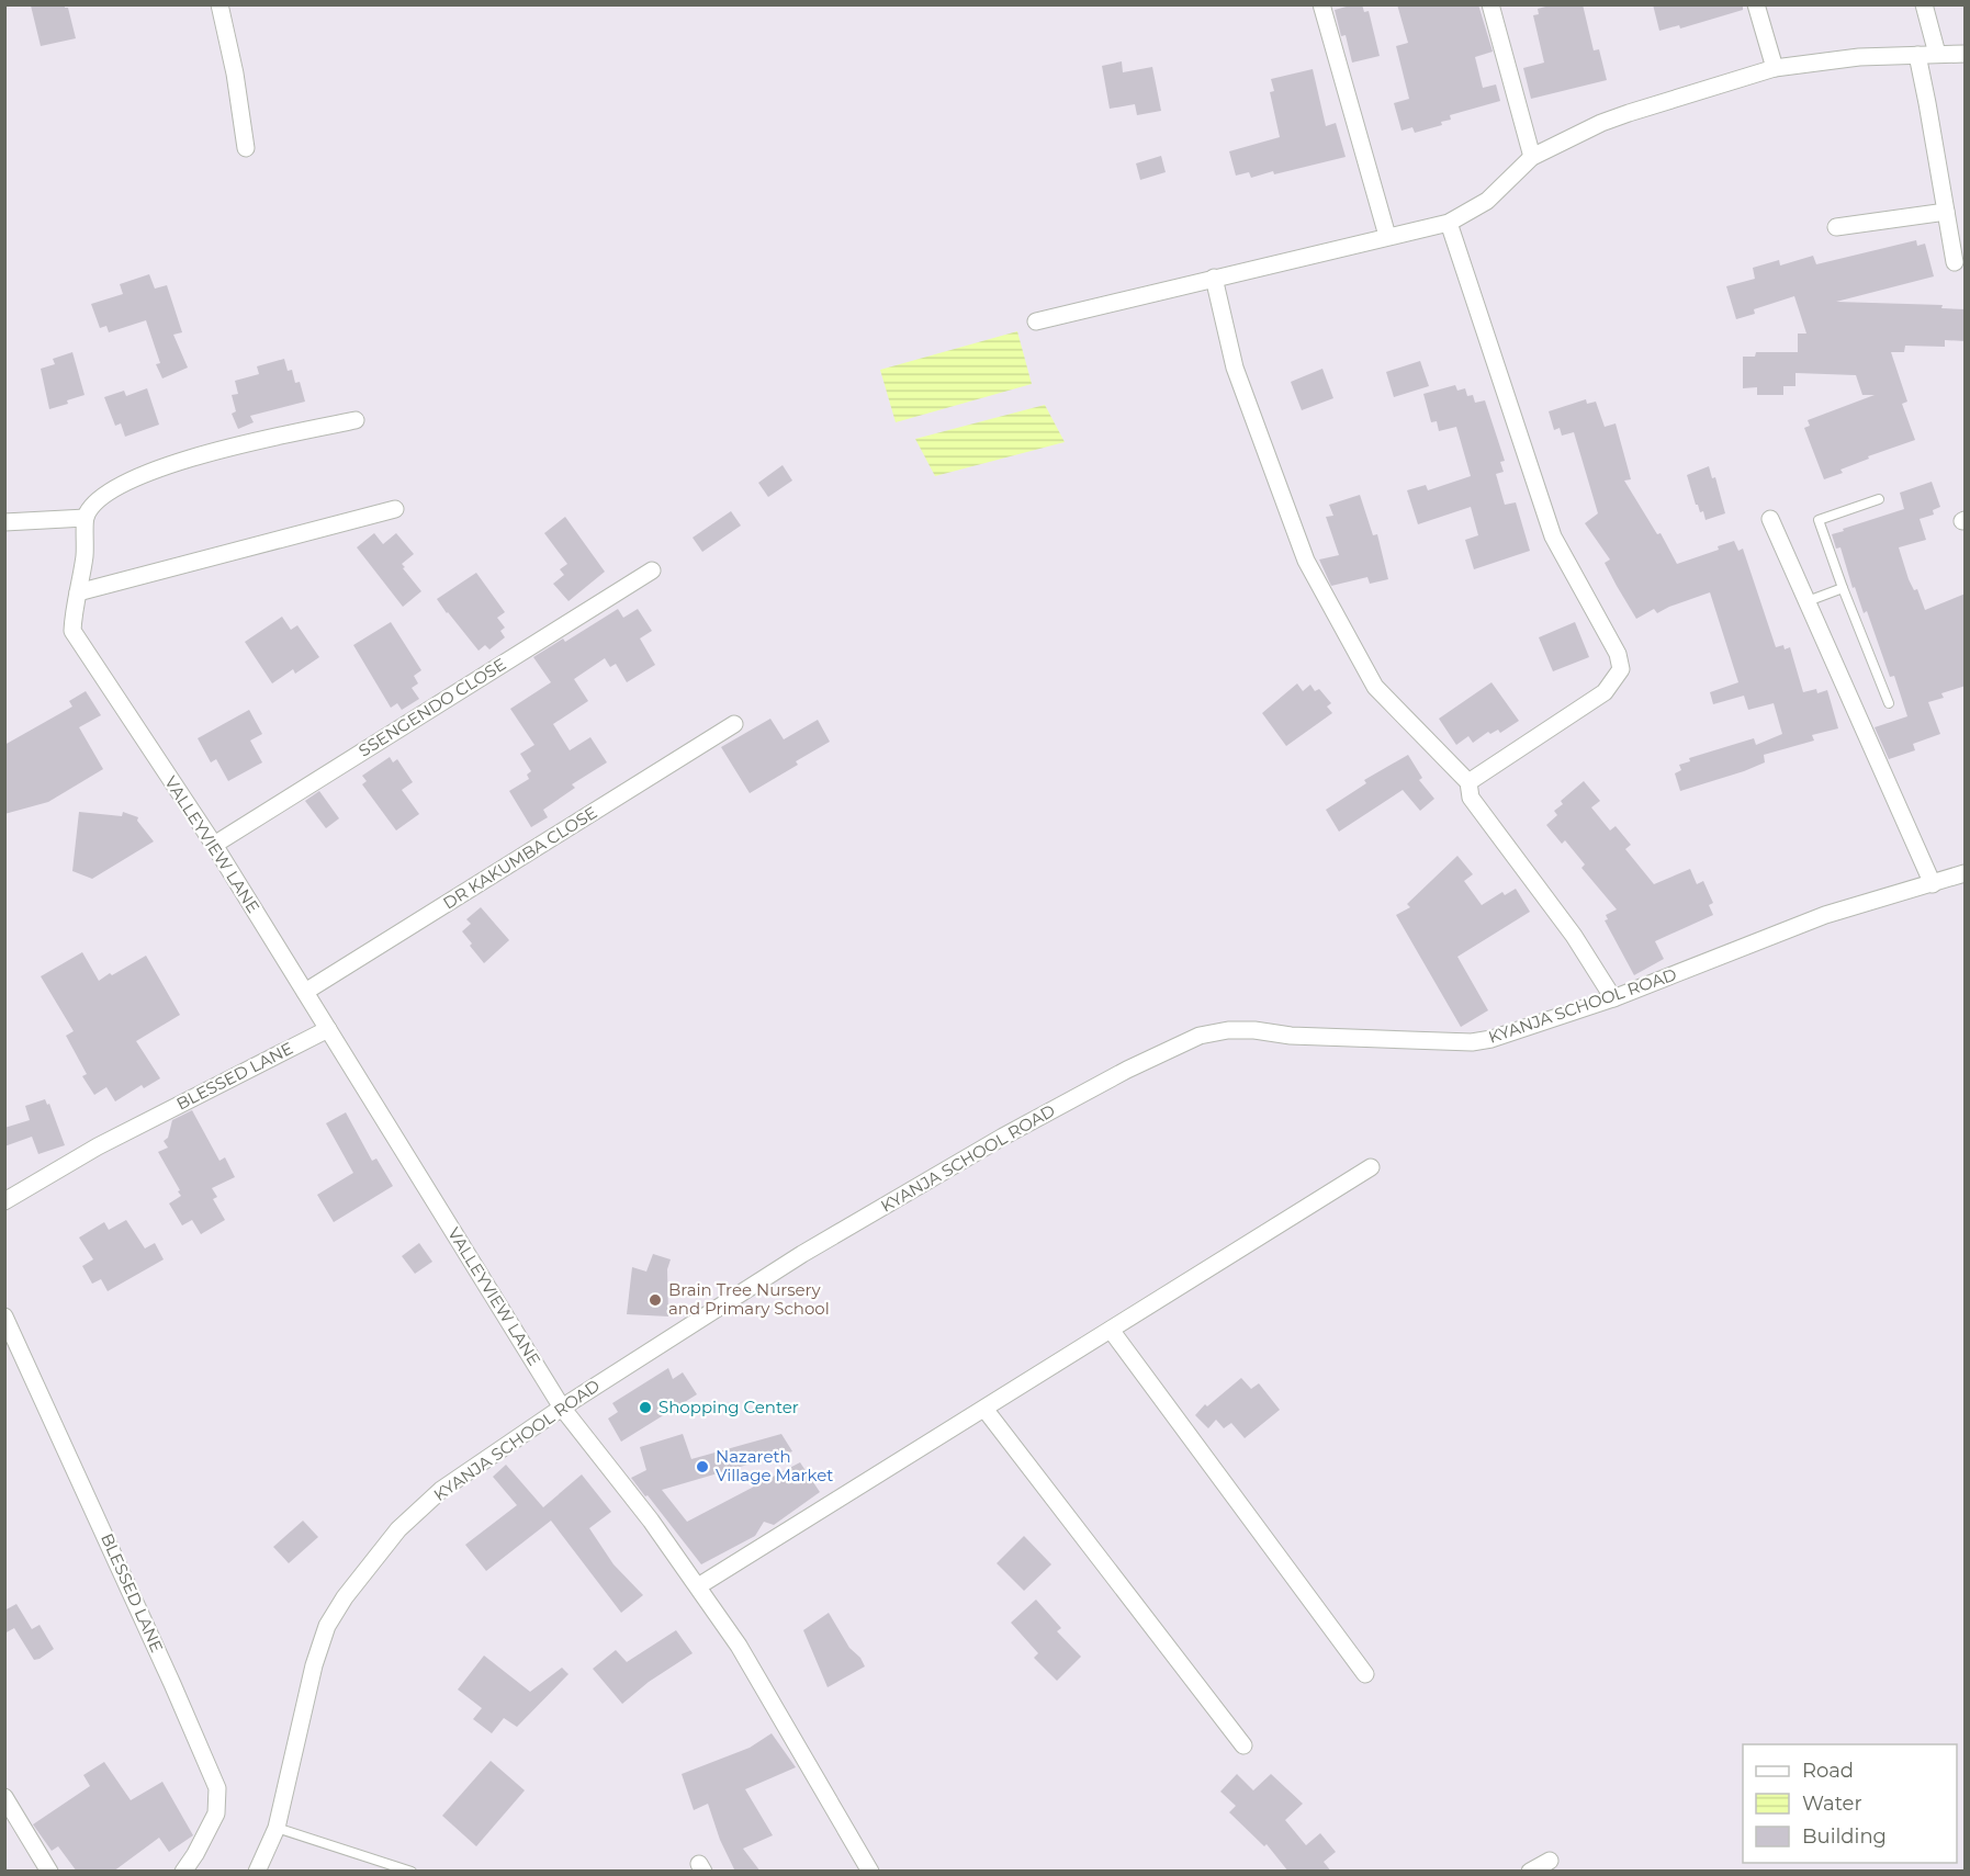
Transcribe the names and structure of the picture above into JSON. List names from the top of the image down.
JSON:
{
  "streets": {
    "street": [
      "SSENGENDO CLOSE",
      "VALLEYVIEW LANE",
      "DR KAKUMBA CLOSE",
      "KYANJA SCHOOL ROAD",
      "BLESSED LANE"
    ]
  },
  "crossings": [
    ["SSENGENDO CLOSE", "VALLEYVIEW LANE"],
    ["VALLEYVIEW LANE", "DR KAKUMBA CLOSE"],
    ["VALLEYVIEW LANE", "KYANJA SCHOOL ROAD"],
    ["VALLEYVIEW LANE", "BLESSED LANE"]
  ],
  "places": ["Brain Tree Nursery and Primary School", "Shopping Center", "Nazareth Village Market"],
  "legend": ["Road", "Water", "Building"]
}
